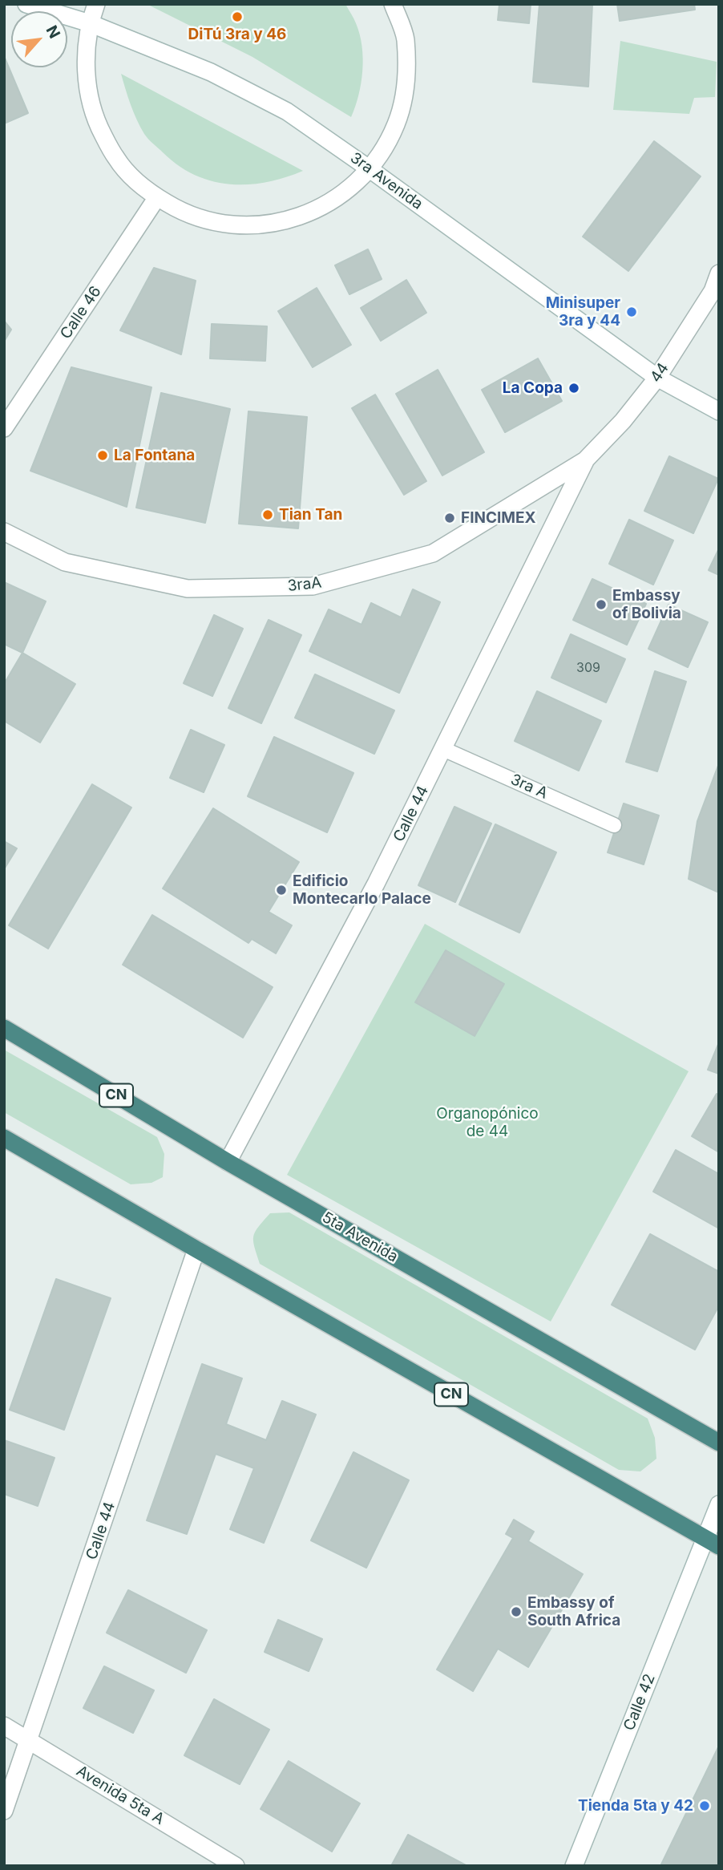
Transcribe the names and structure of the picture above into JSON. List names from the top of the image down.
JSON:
{
  "streets": {
    "highway": ["CN", "5ta Avenida"],
    "street": [
      "3ra Avenida",
      "Calle 46",
      "44",
      "3raA",
      "Calle 44",
      "Calle 42",
      "Avenida 5ta A"
    ],
    "lane": ["3ra A"]
  },
  "crossings": [
    ["3ra Avenida", "44"],
    ["44", "3raA"],
    ["44", "Calle 44"],
    ["3raA", "Calle 44"],
    ["3ra A", "Calle 44"],
    ["Calle 44", "CN"],
    ["Calle 44", "5ta Avenida"],
    ["Calle 44", "Avenida 5ta A"],
    ["CN", "Calle 42"]
  ],
  "parks": ["Organopónico de 44"],
  "places": [
    "DiTú 3ra y 46",
    "Minisuper 3ra y 44",
    "La Copa",
    "La Fontana",
    "Tian Tan",
    "FINCIMEX",
    "Embassy of Bolivia",
    "Edificio Montecarlo Palace",
    "Embassy of South Africa",
    "Tienda 5ta y 42"
  ],
  "house_numbers": ["309"],
  "north": "top right"
}
